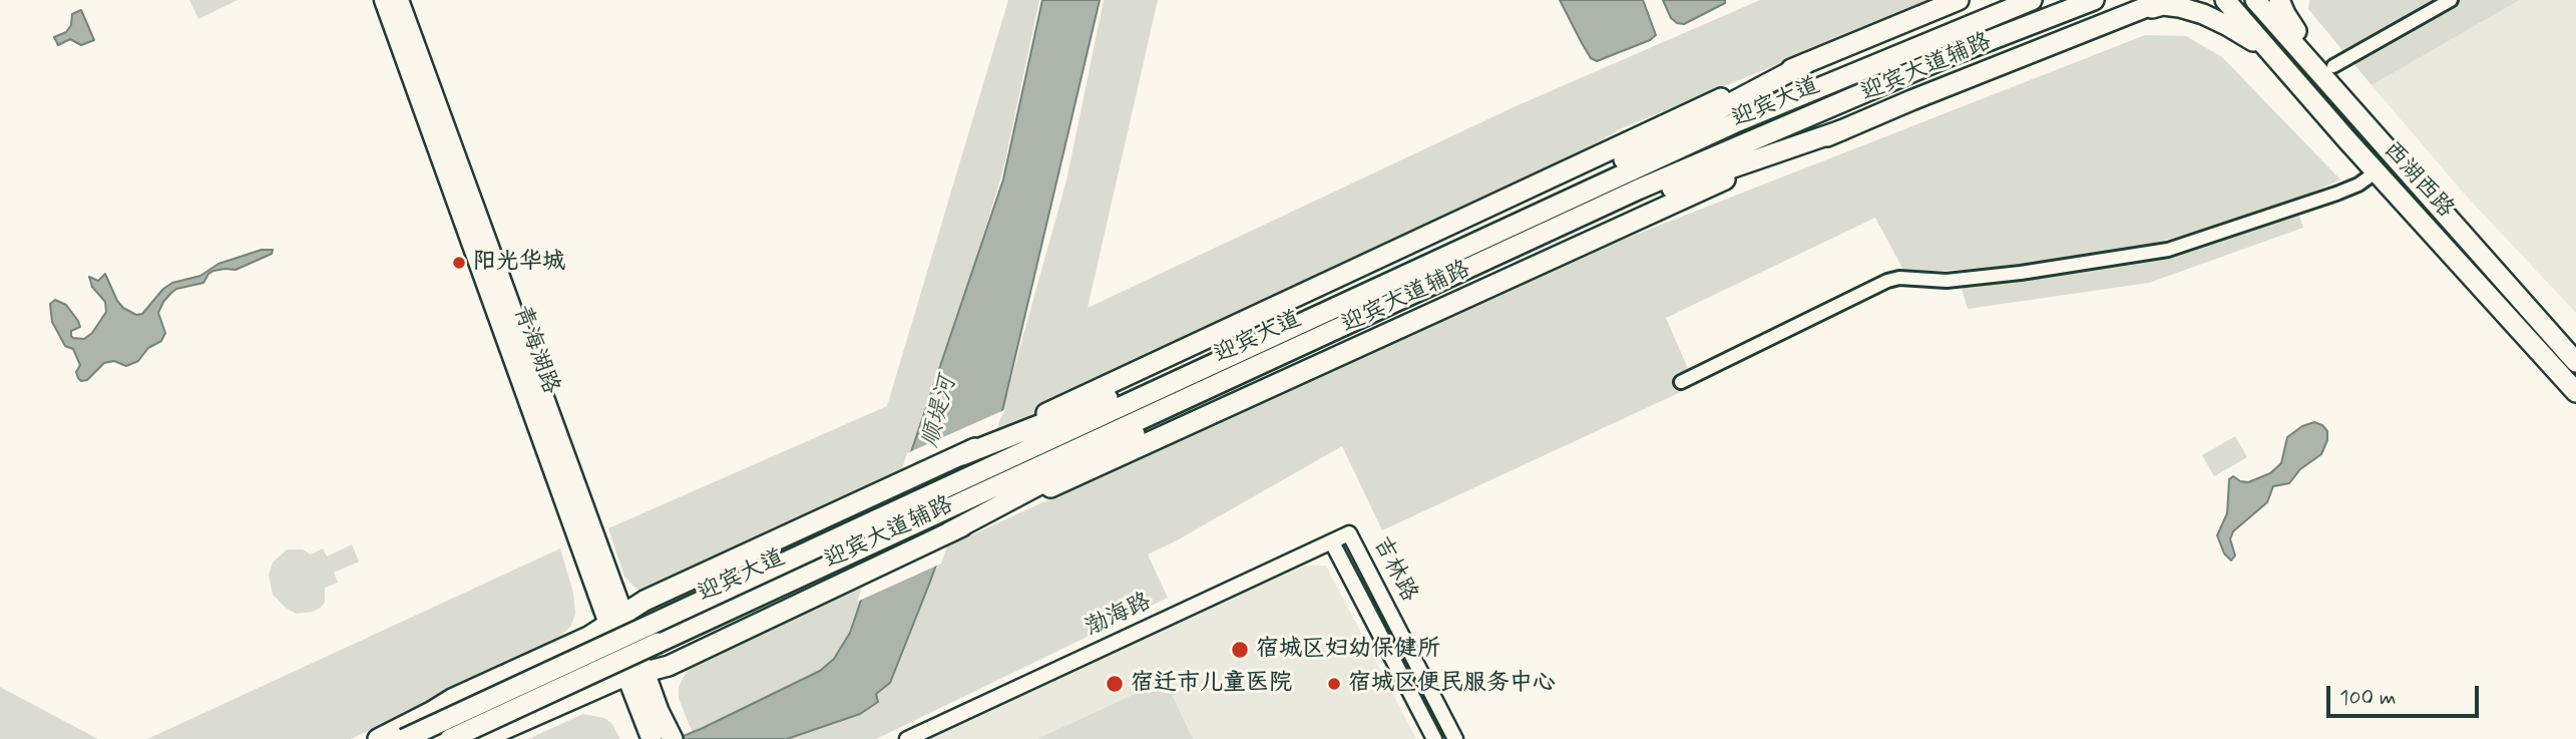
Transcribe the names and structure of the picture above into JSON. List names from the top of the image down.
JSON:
{
  "streets": {
    "main road": [
      "迎宾大道辅路",
      "迎宾大道",
      "西湖西路",
      "青海湖路"
    ],
    "street": ["吉林路", "渤海路"]
  },
  "crossings": [
    ["迎宾大道辅路", "青海湖路"],
    ["吉林路", "渤海路"]
  ],
  "water": ["顺堤河"],
  "places": [
    "阳光华城",
    "宿城区妇幼保健所",
    "宿迁市儿童医院",
    "宿城区便民服务中心"
  ],
  "scale_bar": "100 m"
}
